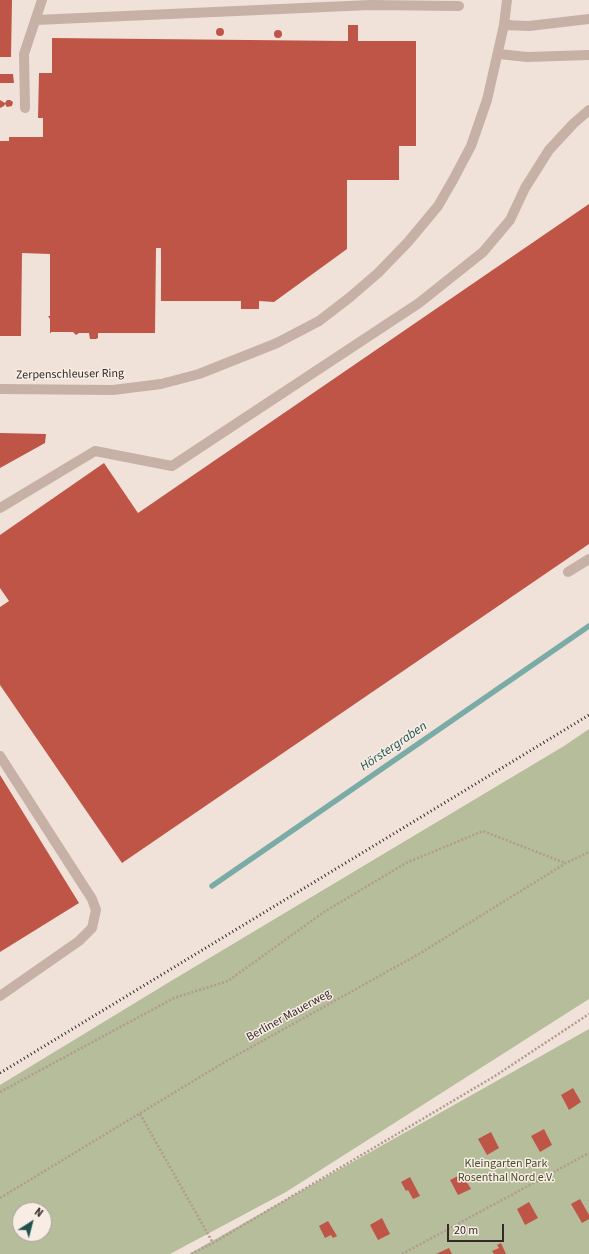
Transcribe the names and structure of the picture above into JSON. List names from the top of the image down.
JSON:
{
  "streets": {
    "street": ["Zerpenschleuser Ring"],
    "path": ["Berliner Mauerweg"]
  },
  "water": ["Hörstergraben"],
  "parks": ["Kleingarten Park Rosenthal Nord e.V."],
  "scale_bar": "20 m",
  "north": "top right"
}
